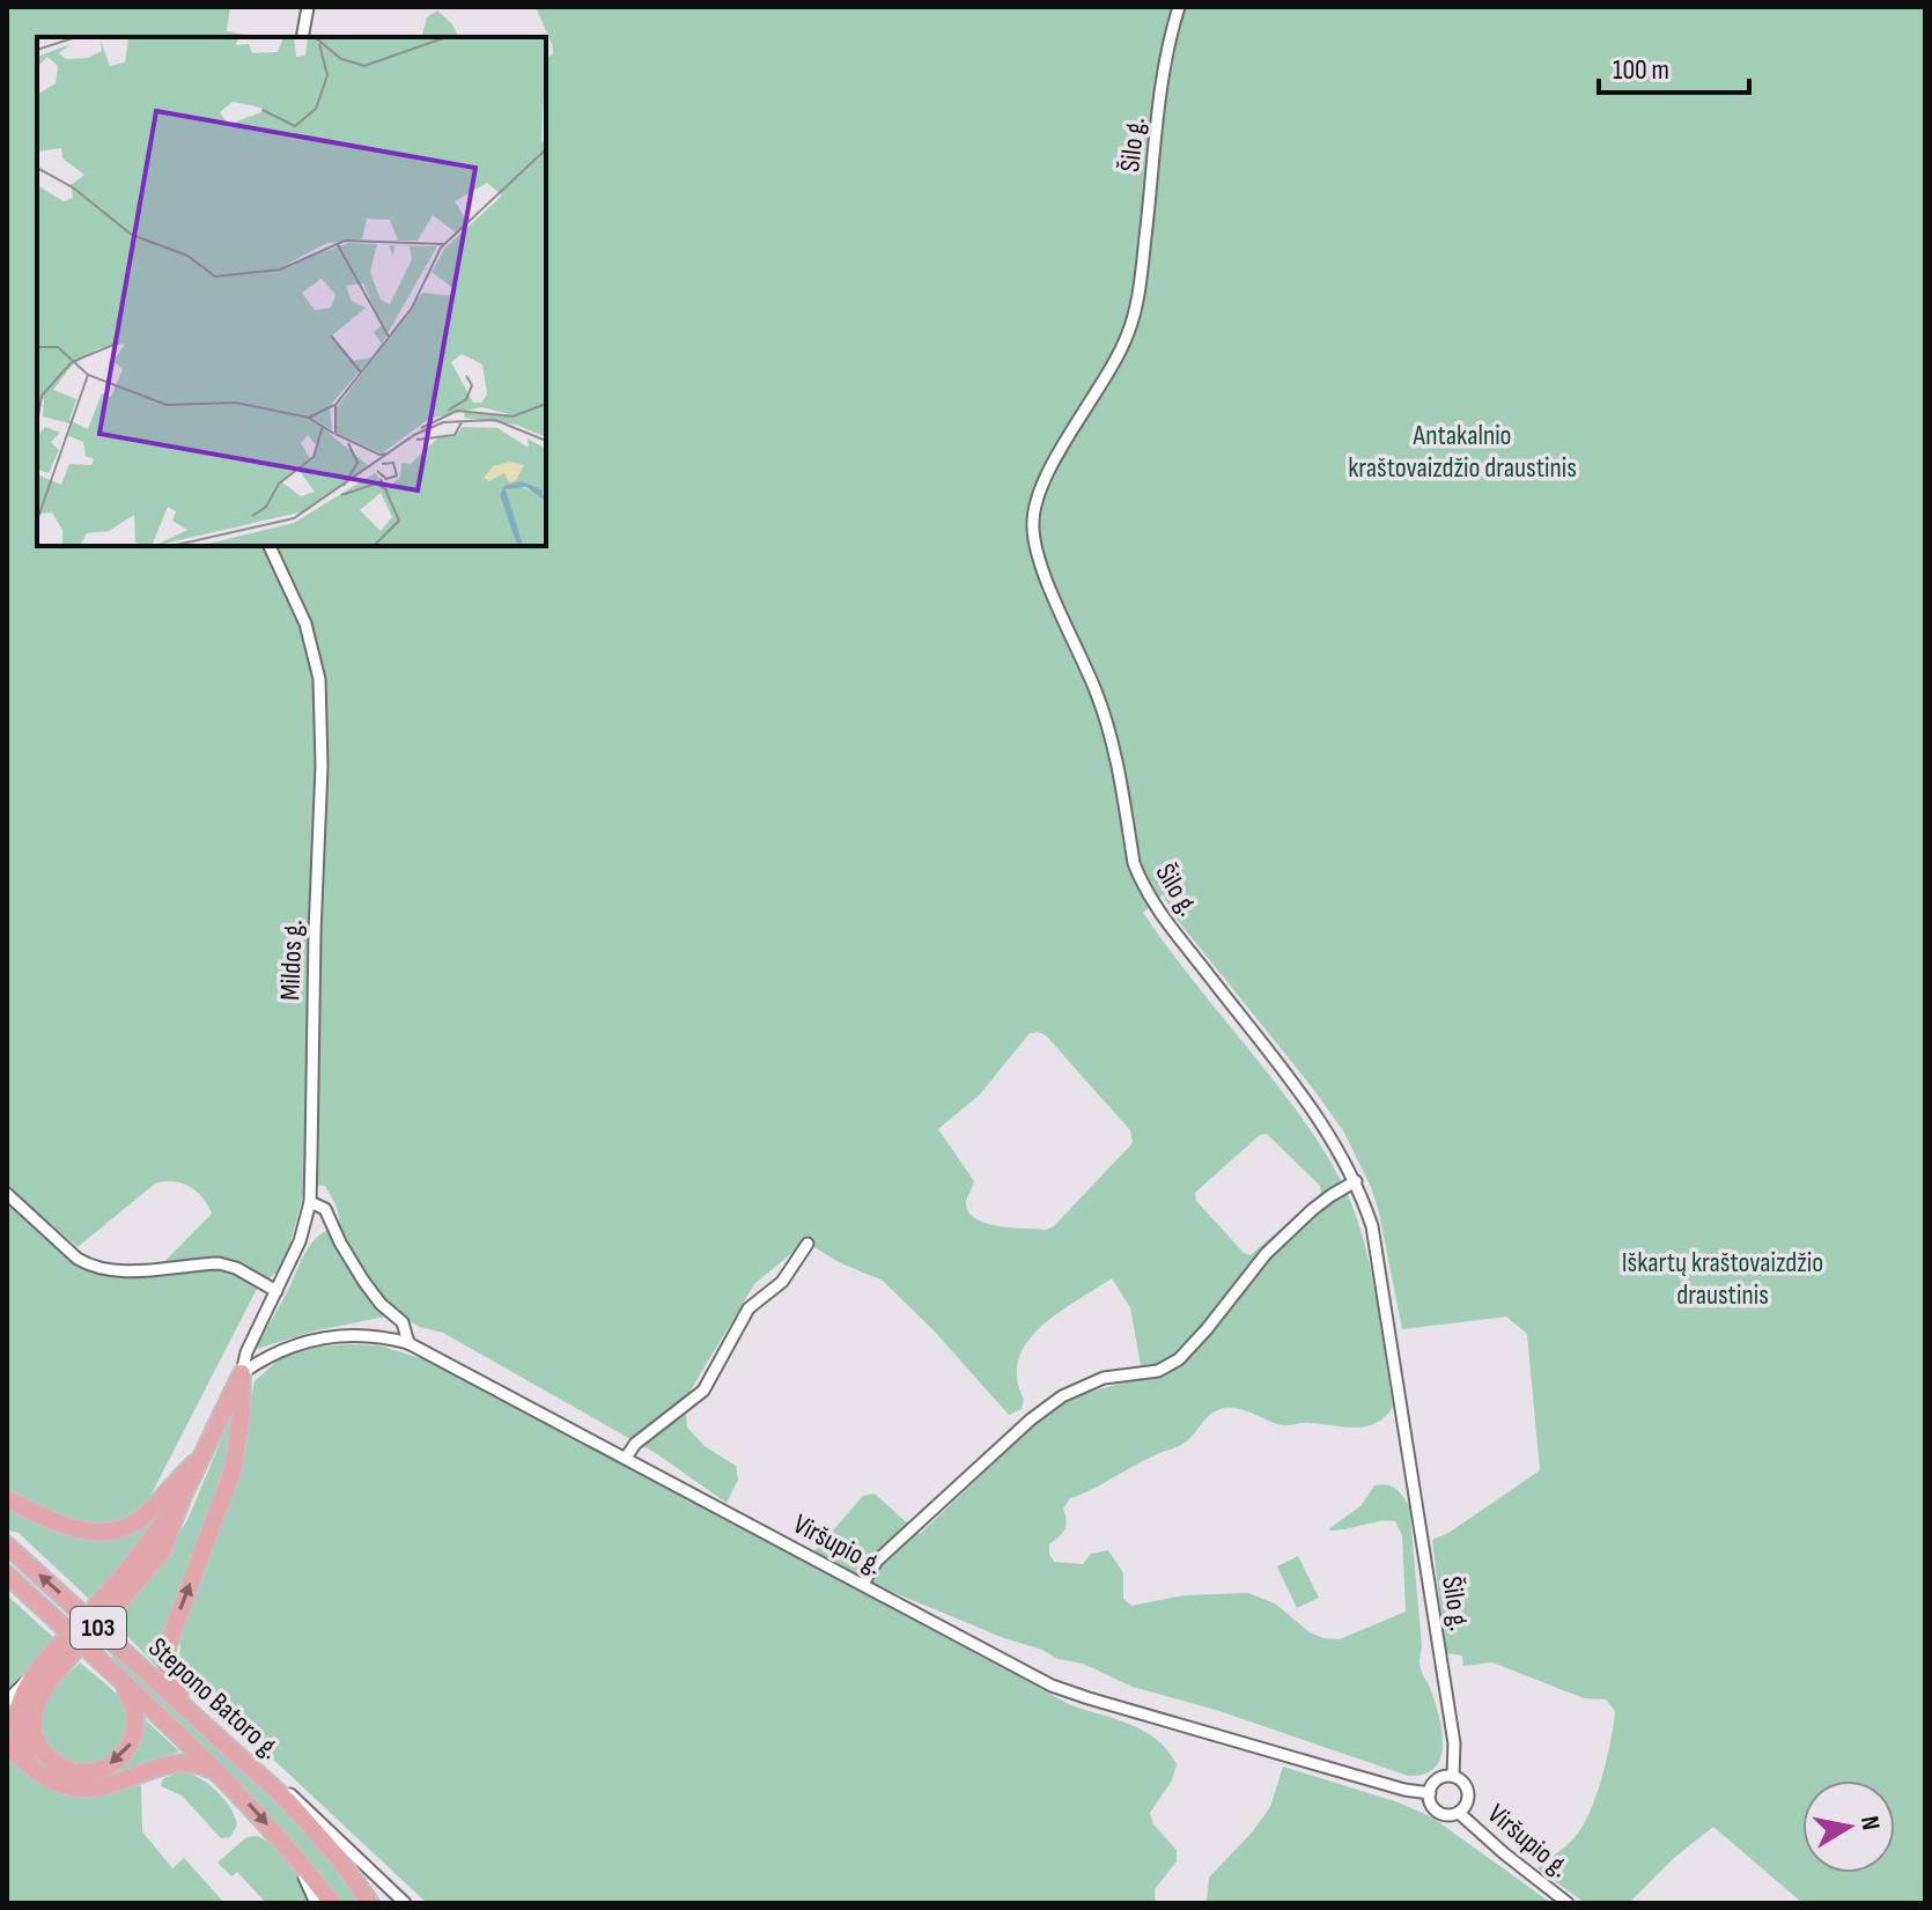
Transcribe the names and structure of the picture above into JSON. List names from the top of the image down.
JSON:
{
  "streets": {
    "main road": ["103", "Stepono Batoro g."],
    "street": ["Šilo g.", "Mildos g.", "Viršupio g."]
  },
  "crossings": [
    ["Šilo g.", "Viršupio g."],
    ["Mildos g.", "Viršupio g."]
  ],
  "parks": ["Antakalnio kraštovaizdžio draustinis", "Iškartų kraštovaizdžio draustinis"],
  "scale_bar": "100 m",
  "north": "right"
}
